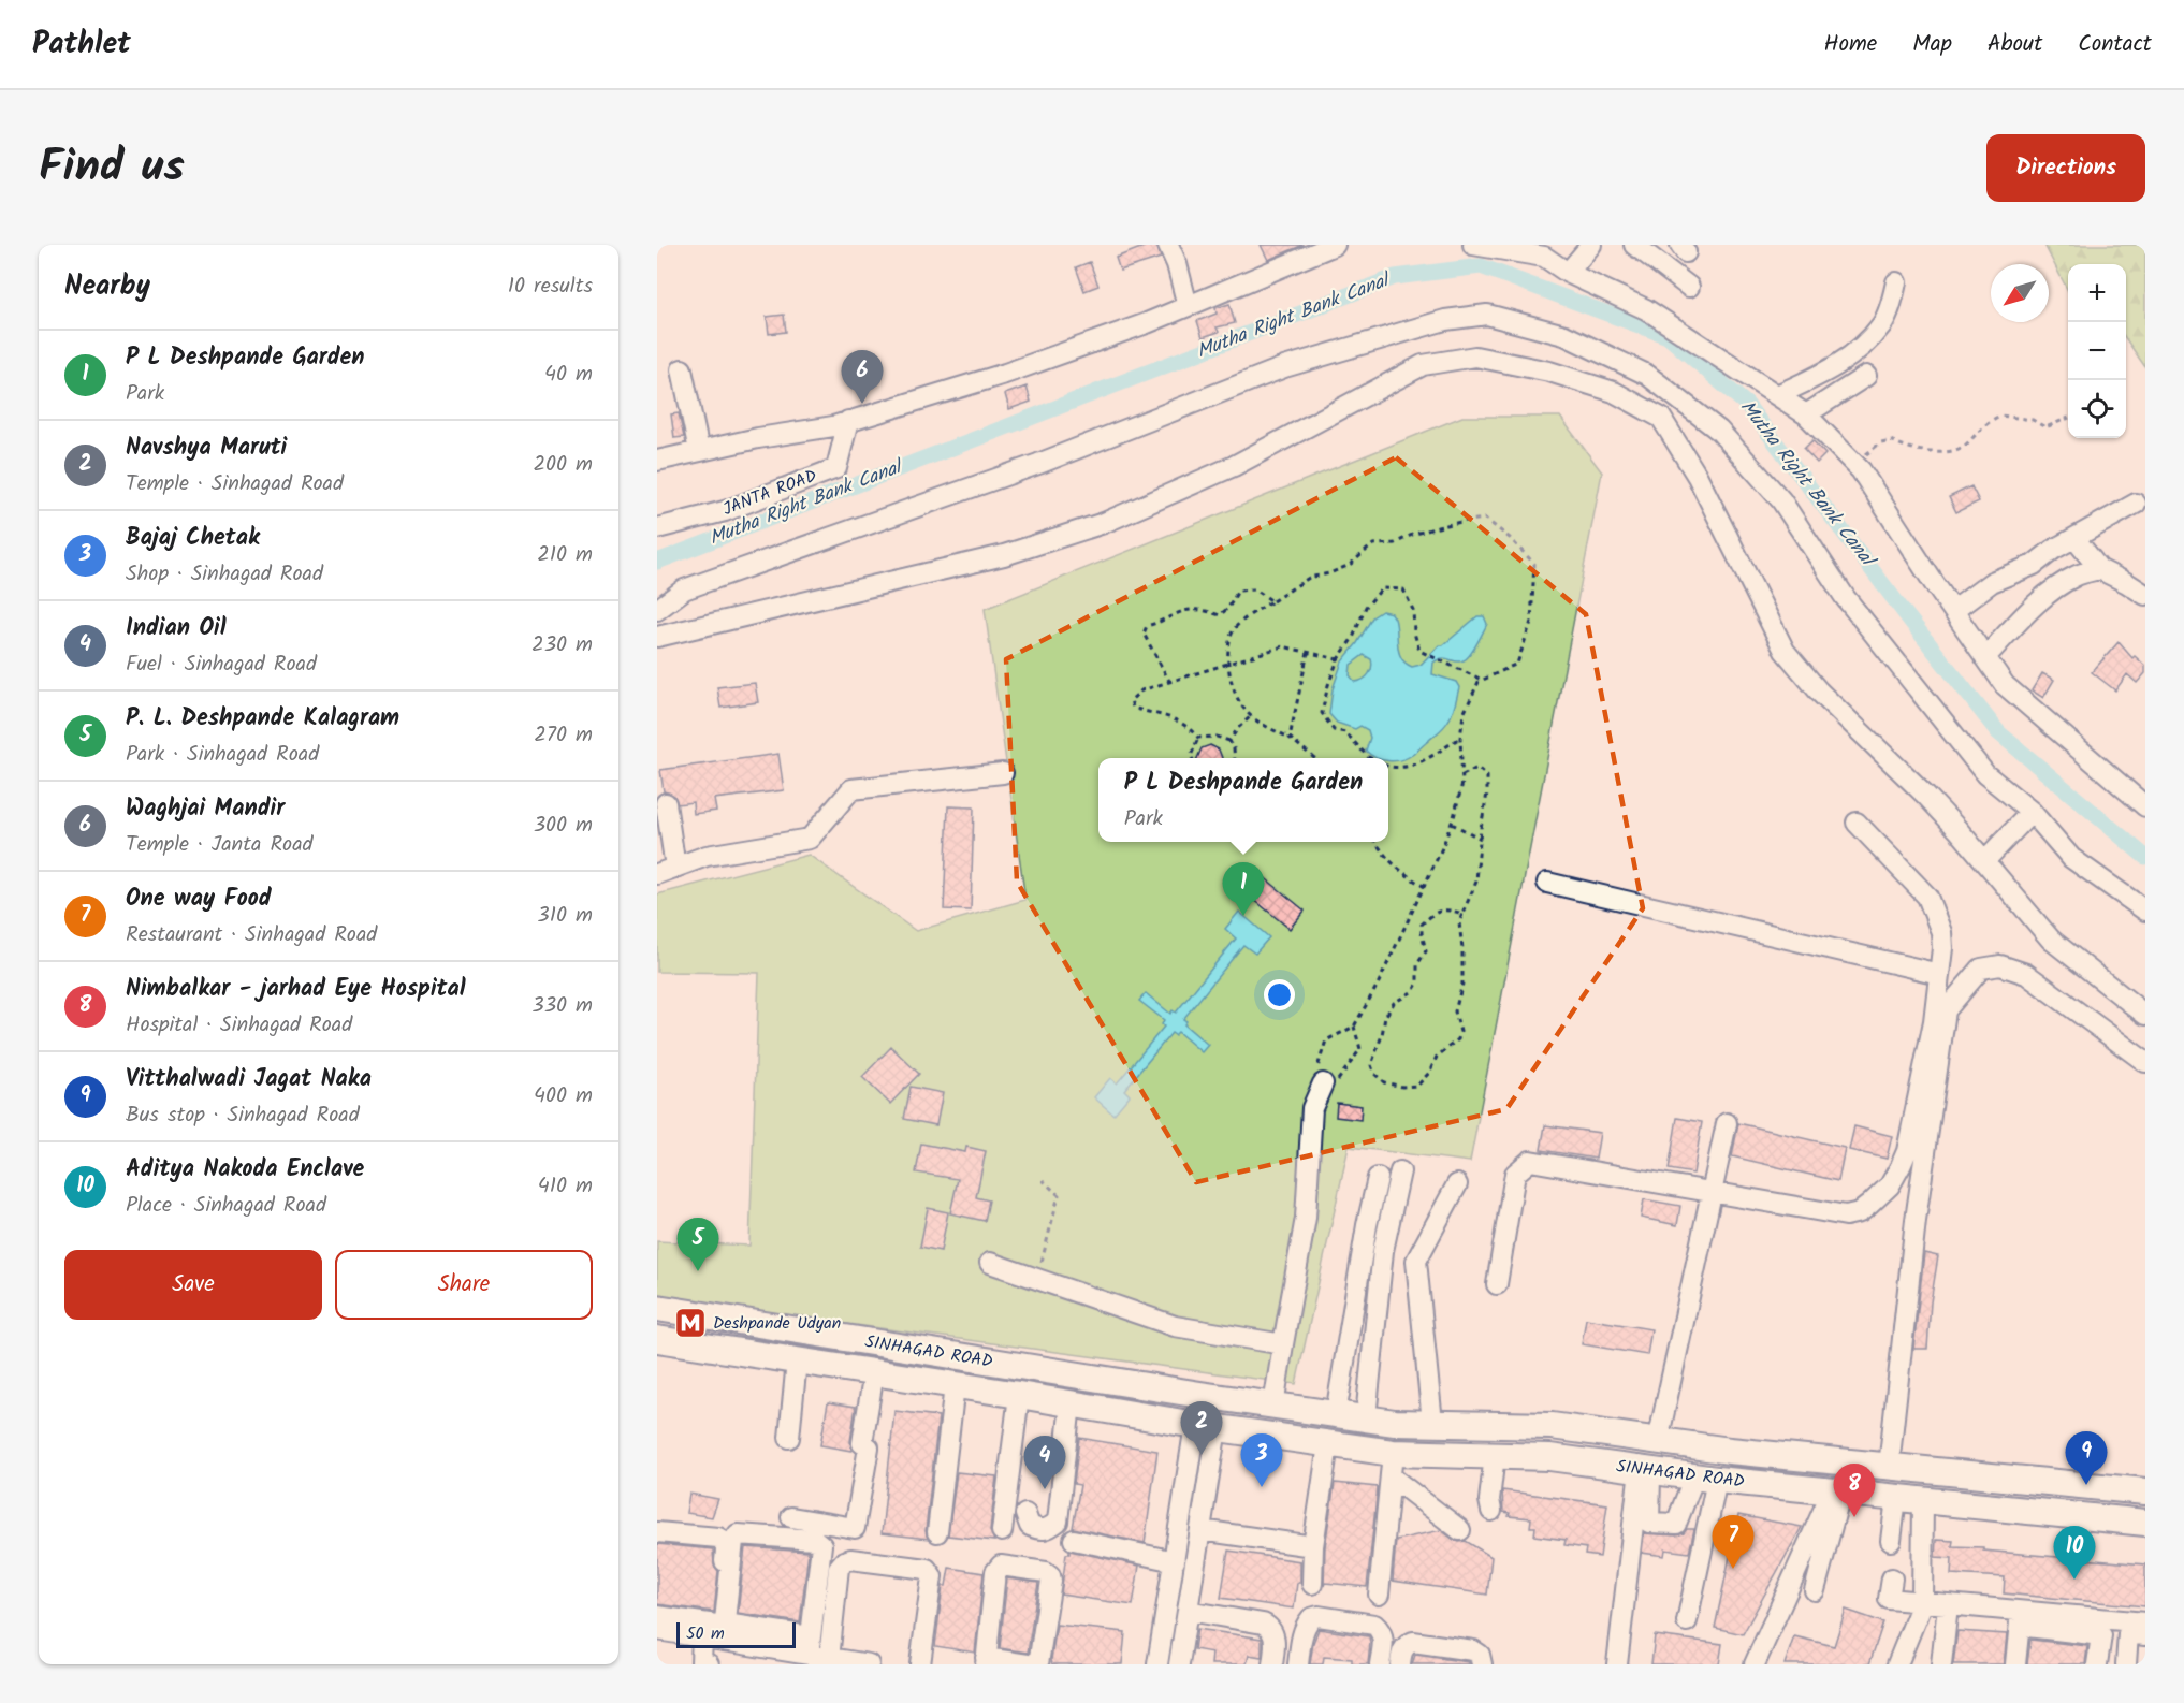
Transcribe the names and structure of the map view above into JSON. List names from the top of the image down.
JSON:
{
  "streets": {
    "main road": ["SINHAGAD ROAD"],
    "street": ["JANTA ROAD"]
  },
  "water": ["Mutha Right Bank Canal"],
  "places": {
    "metro station": ["Deshpande Udyan"]
  },
  "scale_bar": "50 m",
  "north": "bottom left",
  "page": {
    "header": "Pathlet",
    "nav": [
      "Home",
      "Map",
      "About",
      "Contact"
    ],
    "title": "Find us",
    "buttons": [
      "Directions",
      ["Save", "Share"]
    ],
    "heading": ["Nearby", "10 results"],
    "map_buttons": ["+", "−"],
    "list": [
      {
        "mark": "1",
        "name": "P L Deshpande Garden",
        "note": "Park",
        "value": "40 m"
      },
      {
        "mark": "2",
        "name": "Navshya Maruti",
        "note": "Temple · Sinhagad Road",
        "value": "200 m"
      },
      {
        "mark": "3",
        "name": "Bajaj Chetak",
        "note": "Shop · Sinhagad Road",
        "value": "210 m"
      },
      {
        "mark": "4",
        "name": "Indian Oil",
        "note": "Fuel · Sinhagad Road",
        "value": "230 m"
      },
      {
        "mark": "5",
        "name": "P. L. Deshpande Kalagram",
        "note": "Park · Sinhagad Road",
        "value": "270 m"
      },
      {
        "mark": "6",
        "name": "Waghjai Mandir",
        "note": "Temple · Janta Road",
        "value": "300 m"
      },
      {
        "mark": "7",
        "name": "One way Food",
        "note": "Restaurant · Sinhagad Road",
        "value": "310 m"
      },
      {
        "mark": "8",
        "name": "Nimbalkar - jarhad Eye Hospital",
        "note": "Hospital · Sinhagad Road",
        "value": "330 m"
      },
      {
        "mark": "9",
        "name": "Vitthalwadi Jagat Naka",
        "note": "Bus stop · Sinhagad Road",
        "value": "400 m"
      },
      {
        "mark": "10",
        "name": "Aditya Nakoda Enclave",
        "note": "Place · Sinhagad Road",
        "value": "410 m"
      }
    ],
    "pins": [
      "6",
      "1",
      "5",
      "2",
      "9",
      "3",
      "4",
      "8",
      "7",
      "10"
    ],
    "popup": ["P L Deshpande Garden", "Park"],
    "scale": "50 m"
  }
}
